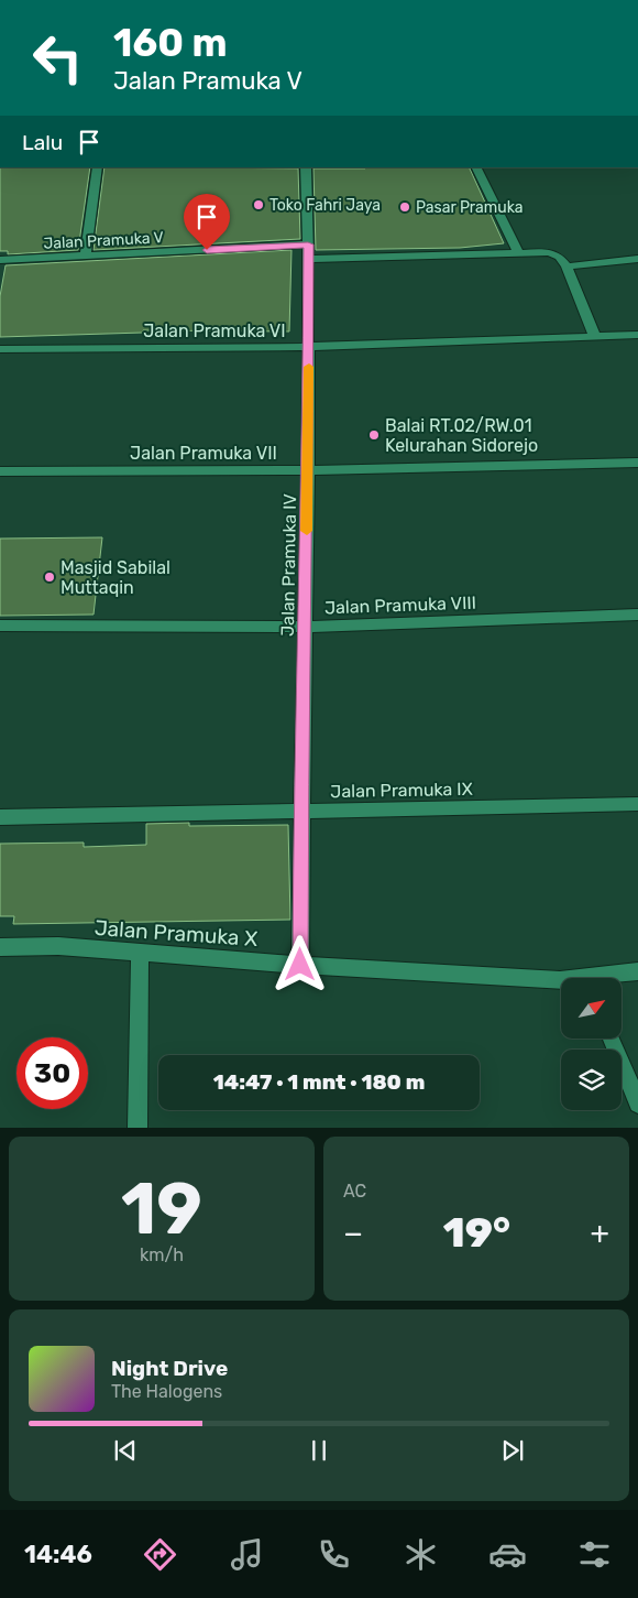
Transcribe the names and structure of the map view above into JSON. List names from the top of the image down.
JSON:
{
  "streets": {
    "street": [
      "Jalan Pramuka V",
      "Jalan Pramuka VI",
      "Jalan Pramuka VII",
      "Jalan Pramuka IV",
      "Jalan Pramuka VIII",
      "Jalan Pramuka IX",
      "Jalan Pramuka X"
    ]
  },
  "crossings": [
    ["Jalan Pramuka V", "Jalan Pramuka IV"],
    ["Jalan Pramuka VI", "Jalan Pramuka IV"],
    ["Jalan Pramuka VII", "Jalan Pramuka IV"],
    ["Jalan Pramuka IV", "Jalan Pramuka VIII"],
    ["Jalan Pramuka IV", "Jalan Pramuka IX"],
    ["Jalan Pramuka IV", "Jalan Pramuka X"]
  ],
  "places": [
    "Toko Fahri Jaya",
    "Pasar Pramuka",
    "Balai RT.02/RW.01 Kelurahan Sidorejo",
    "Masjid Sabilal Muttaqin"
  ],
  "north": "top right",
  "page": {
    "turn": ["160 m", "Jalan Pramuka V"],
    "then": "Lalu",
    "limit": "30",
    "trip": "14:47 · 1 mnt · 180 m",
    "tile": [
      ["19", "km/h"],
      "AC"
    ],
    "heat": ["−", "19°", "+"],
    "song": ["Night Drive", "The Halogens"],
    "tabs": "14:46"
  }
}
